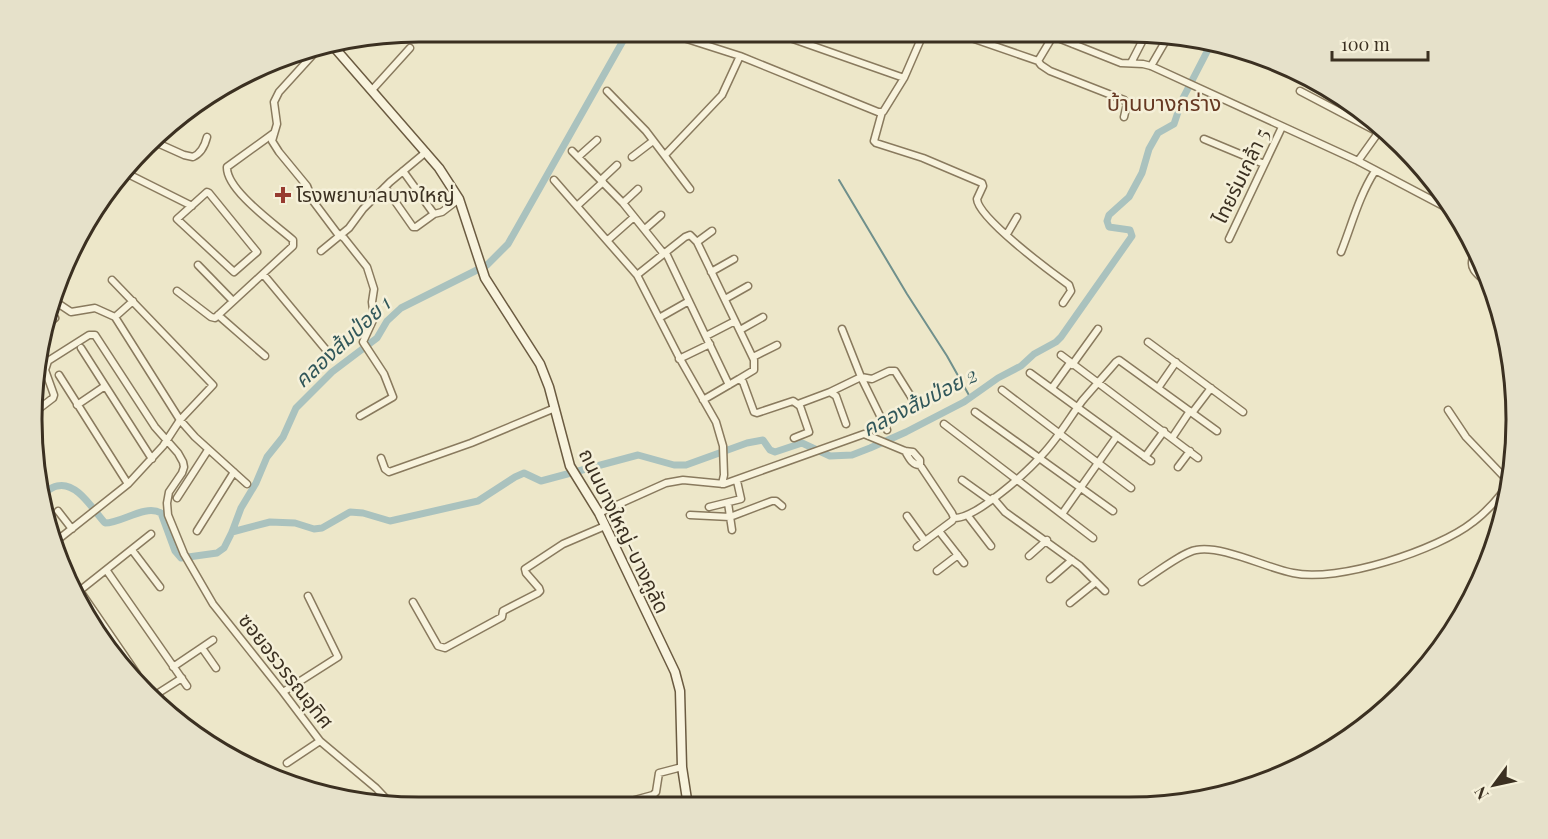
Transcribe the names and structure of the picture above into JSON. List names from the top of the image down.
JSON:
{
  "streets": {
    "street": ["ไทยร่มเกล้า 5", "ถนนบางใหญ่-บางคูลัด", "ซอยอรวรรณอุทิศ"]
  },
  "districts": ["บ้านบางกร่าง"],
  "water": ["คลองส้มป่อย 1", "คลองส้มป่อย 2"],
  "places": {
    "health": ["โรงพยาบาลบางใหญ่"]
  },
  "scale_bar": "100 m",
  "north": "bottom left"
}
